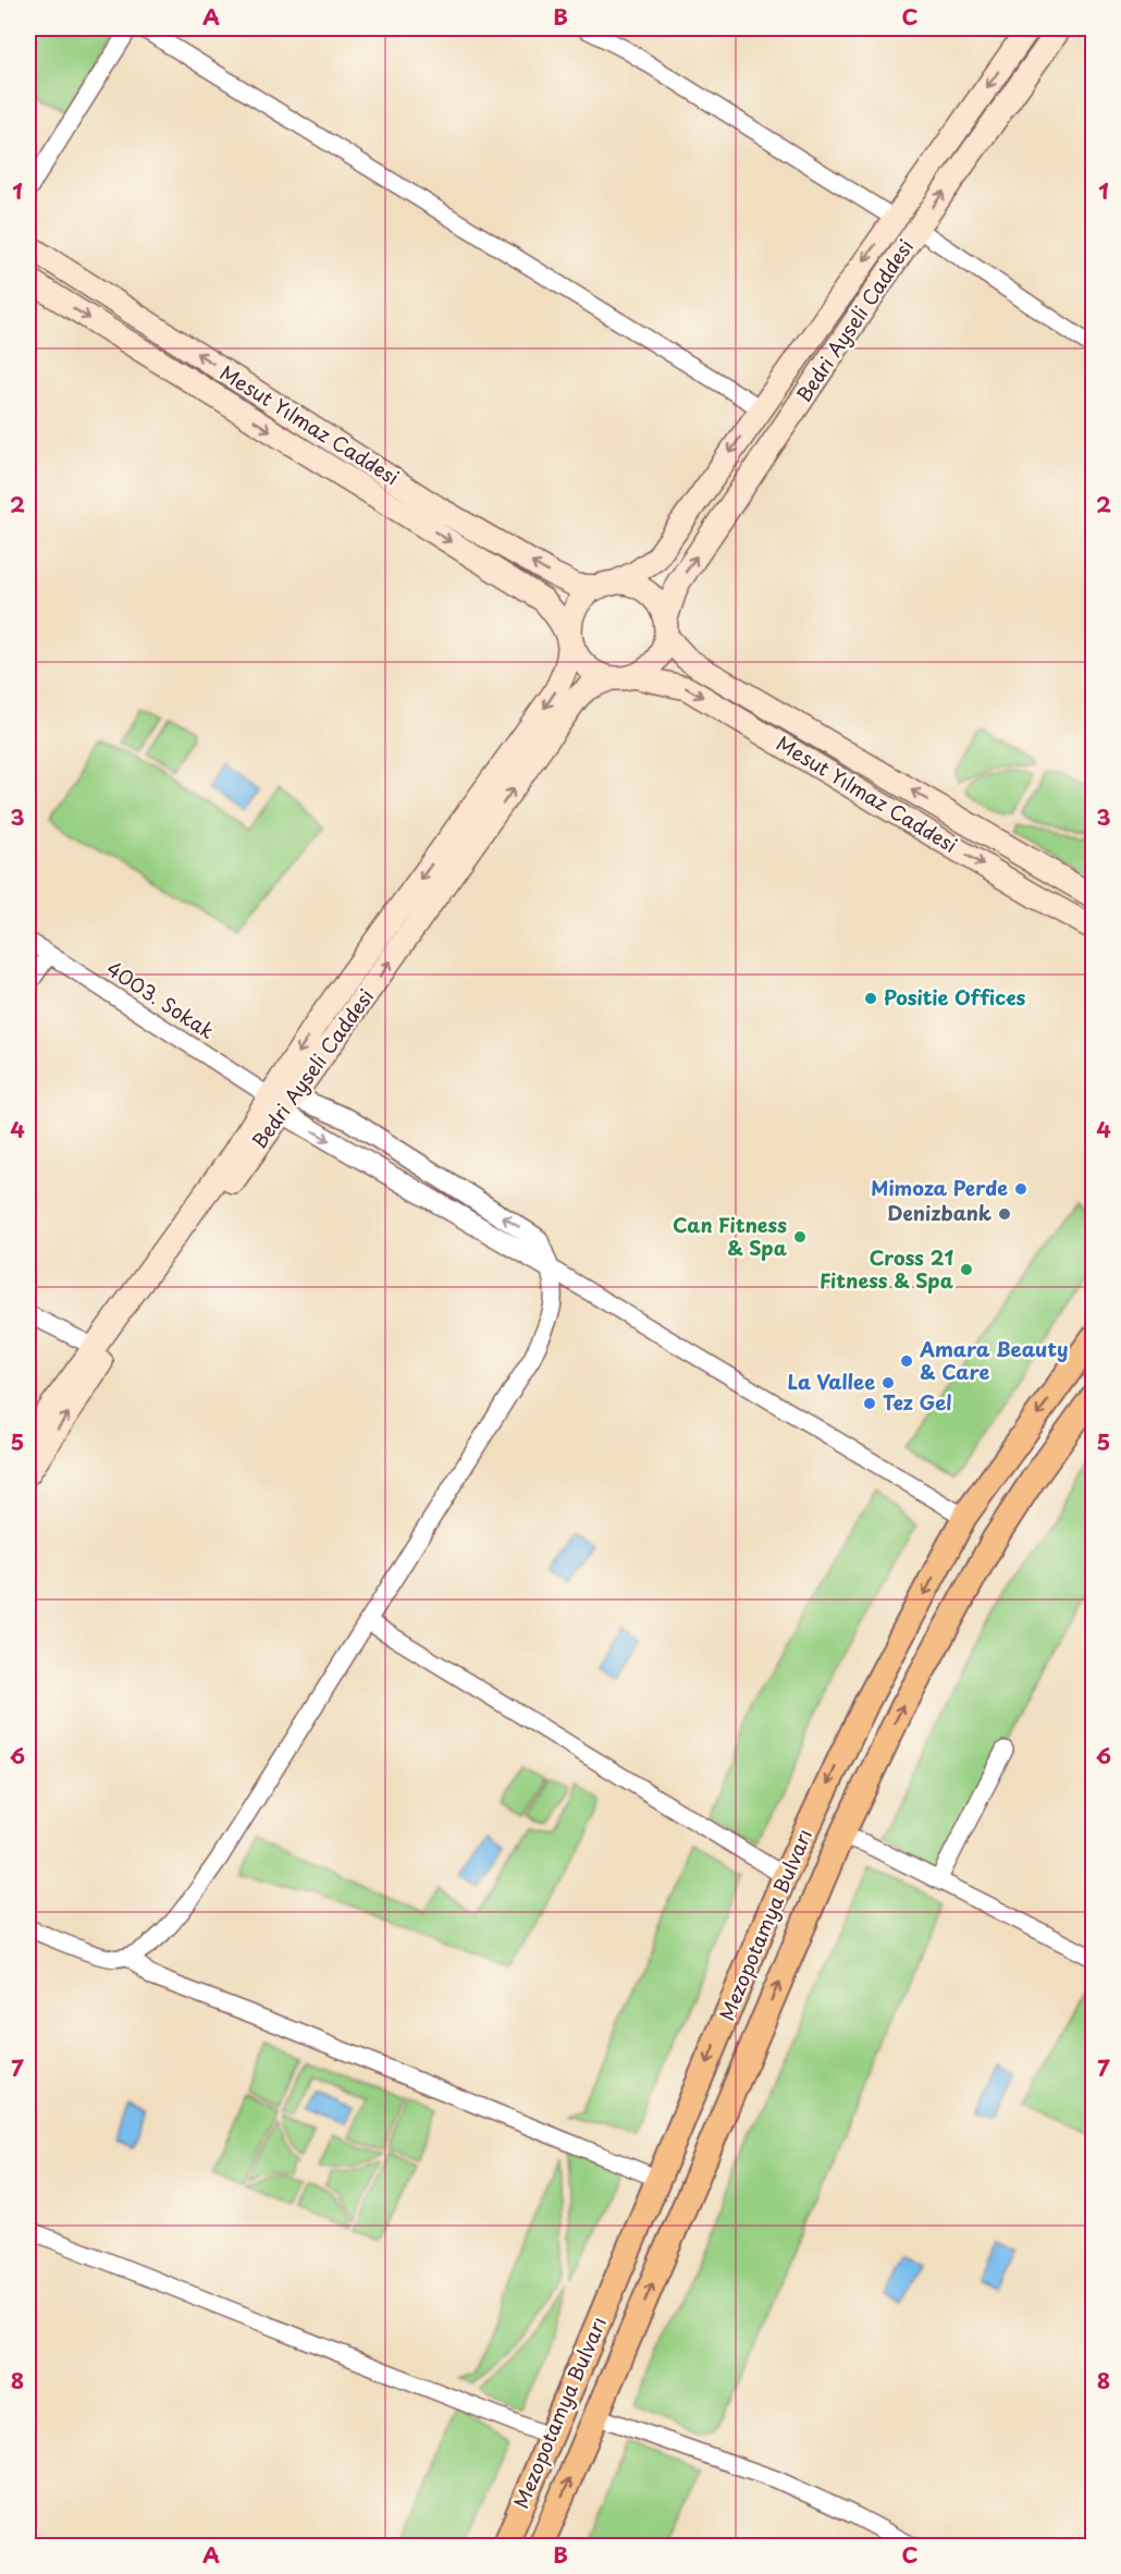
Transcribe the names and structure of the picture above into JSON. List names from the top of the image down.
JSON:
{
  "streets": {
    "main road": ["Bedri Ayseli Caddesi", "Mesut Yılmaz Caddesi", "Mezopotamya Bulvarı"],
    "street": ["4003. Sokak"]
  },
  "crossings": [
    ["Bedri Ayseli Caddesi", "Mesut Yılmaz Caddesi"],
    ["Bedri Ayseli Caddesi", "4003. Sokak"]
  ],
  "places": [
    "Positie Offices",
    "Mimoza Perde",
    "Denizbank",
    "Can Fitness & Spa",
    "Cross 21 Fitness & Spa",
    "Amara Beauty & Care",
    "La Vallee",
    "Tez Gel"
  ],
  "grid": {
    "columns": ["A", "B", "C"],
    "rows": [
      "1",
      "2",
      "3",
      "4",
      "5",
      "6",
      "7",
      "8"
    ]
  }
}
